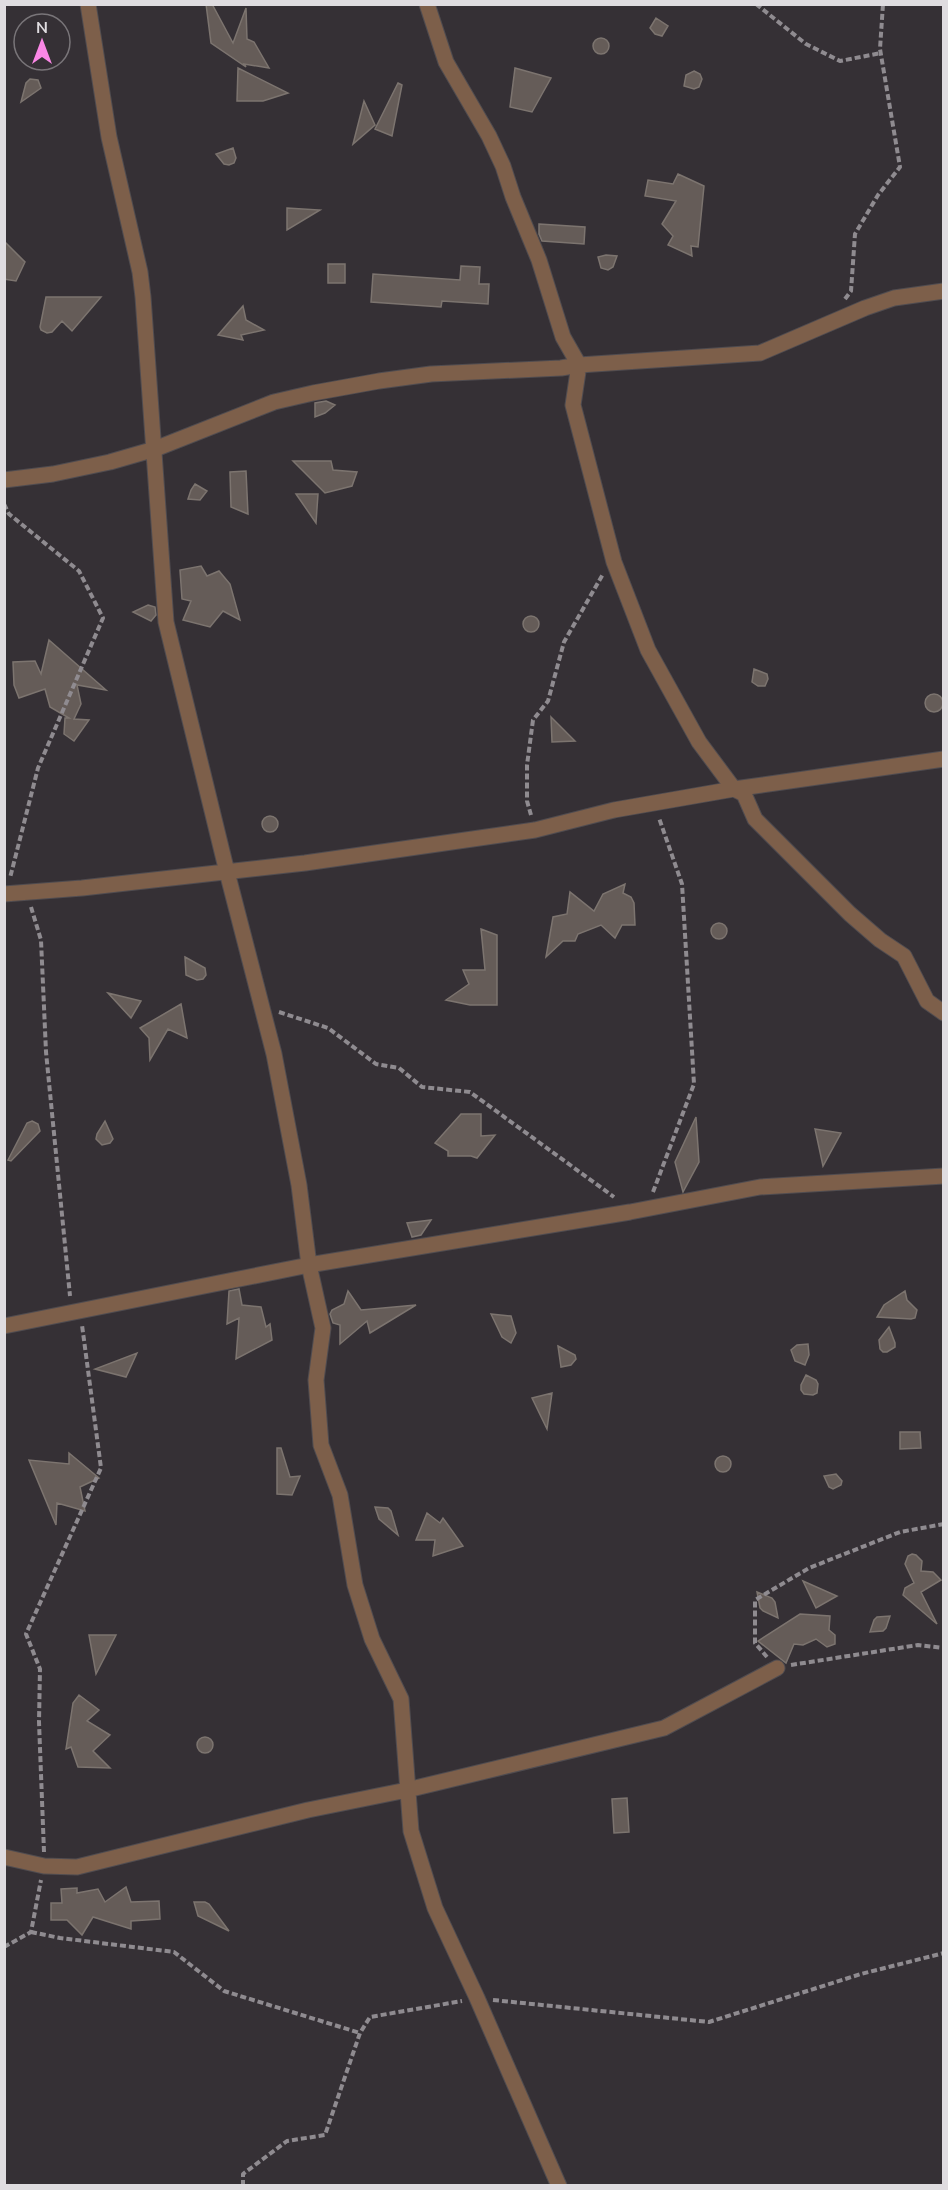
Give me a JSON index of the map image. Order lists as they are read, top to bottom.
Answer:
{
  "north": "top"
}
